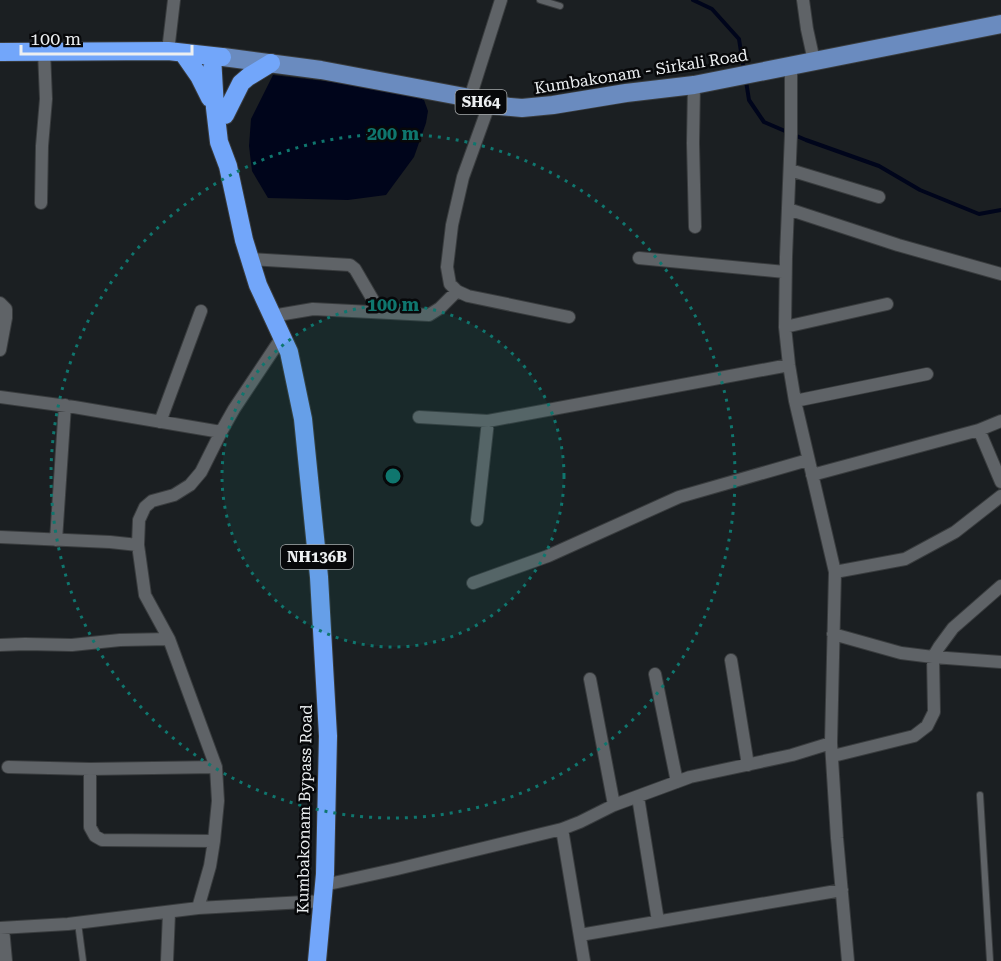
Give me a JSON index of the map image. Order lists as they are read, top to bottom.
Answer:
{
  "streets": {
    "highway": ["Kumbakonam - Sirkali Road", "NH136B", "Kumbakonam Bypass Road"],
    "main road": ["SH64"]
  },
  "crossings": [
    ["Kumbakonam - Sirkali Road", "Kumbakonam Bypass Road"]
  ],
  "scale_bar": "100 m",
  "rings": ["200 m", "100 m"]
}
